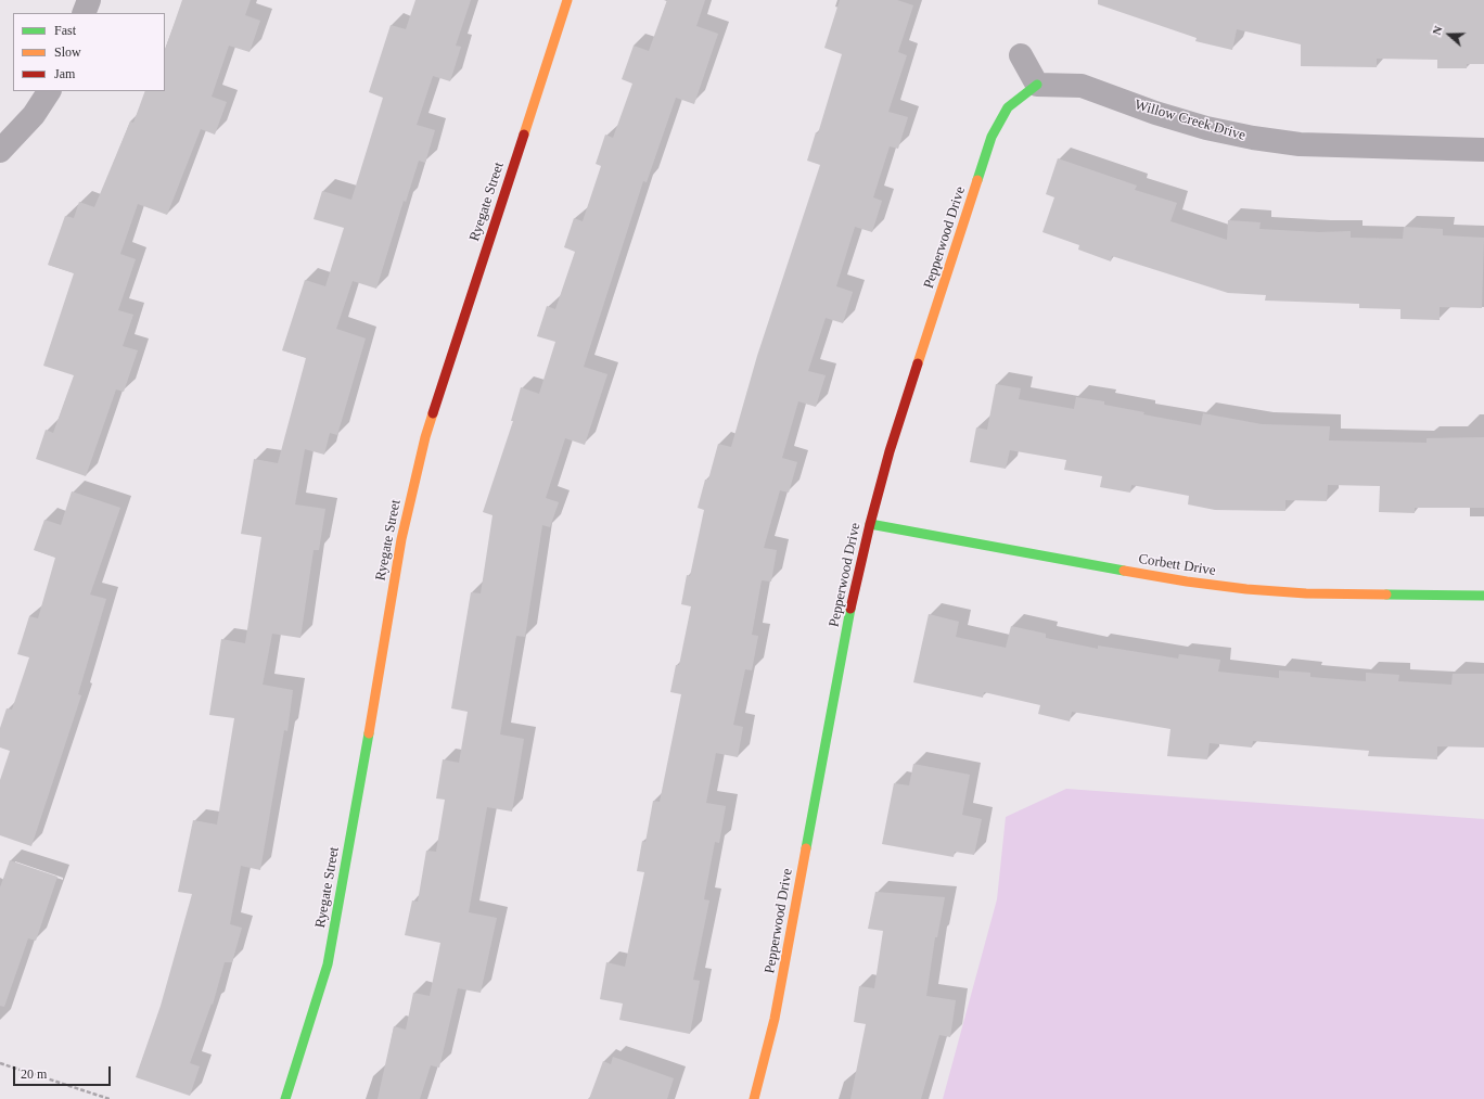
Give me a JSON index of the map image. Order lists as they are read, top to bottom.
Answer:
{
  "streets": {
    "street": [
      "Willow Creek Drive",
      "Ryegate Street",
      "Pepperwood Drive",
      "Corbett Drive"
    ]
  },
  "crossings": [
    ["Willow Creek Drive", "Pepperwood Drive"],
    ["Pepperwood Drive", "Corbett Drive"]
  ],
  "legend": ["Fast", "Slow", "Jam"],
  "scale_bar": "20 m",
  "north": "left"
}
